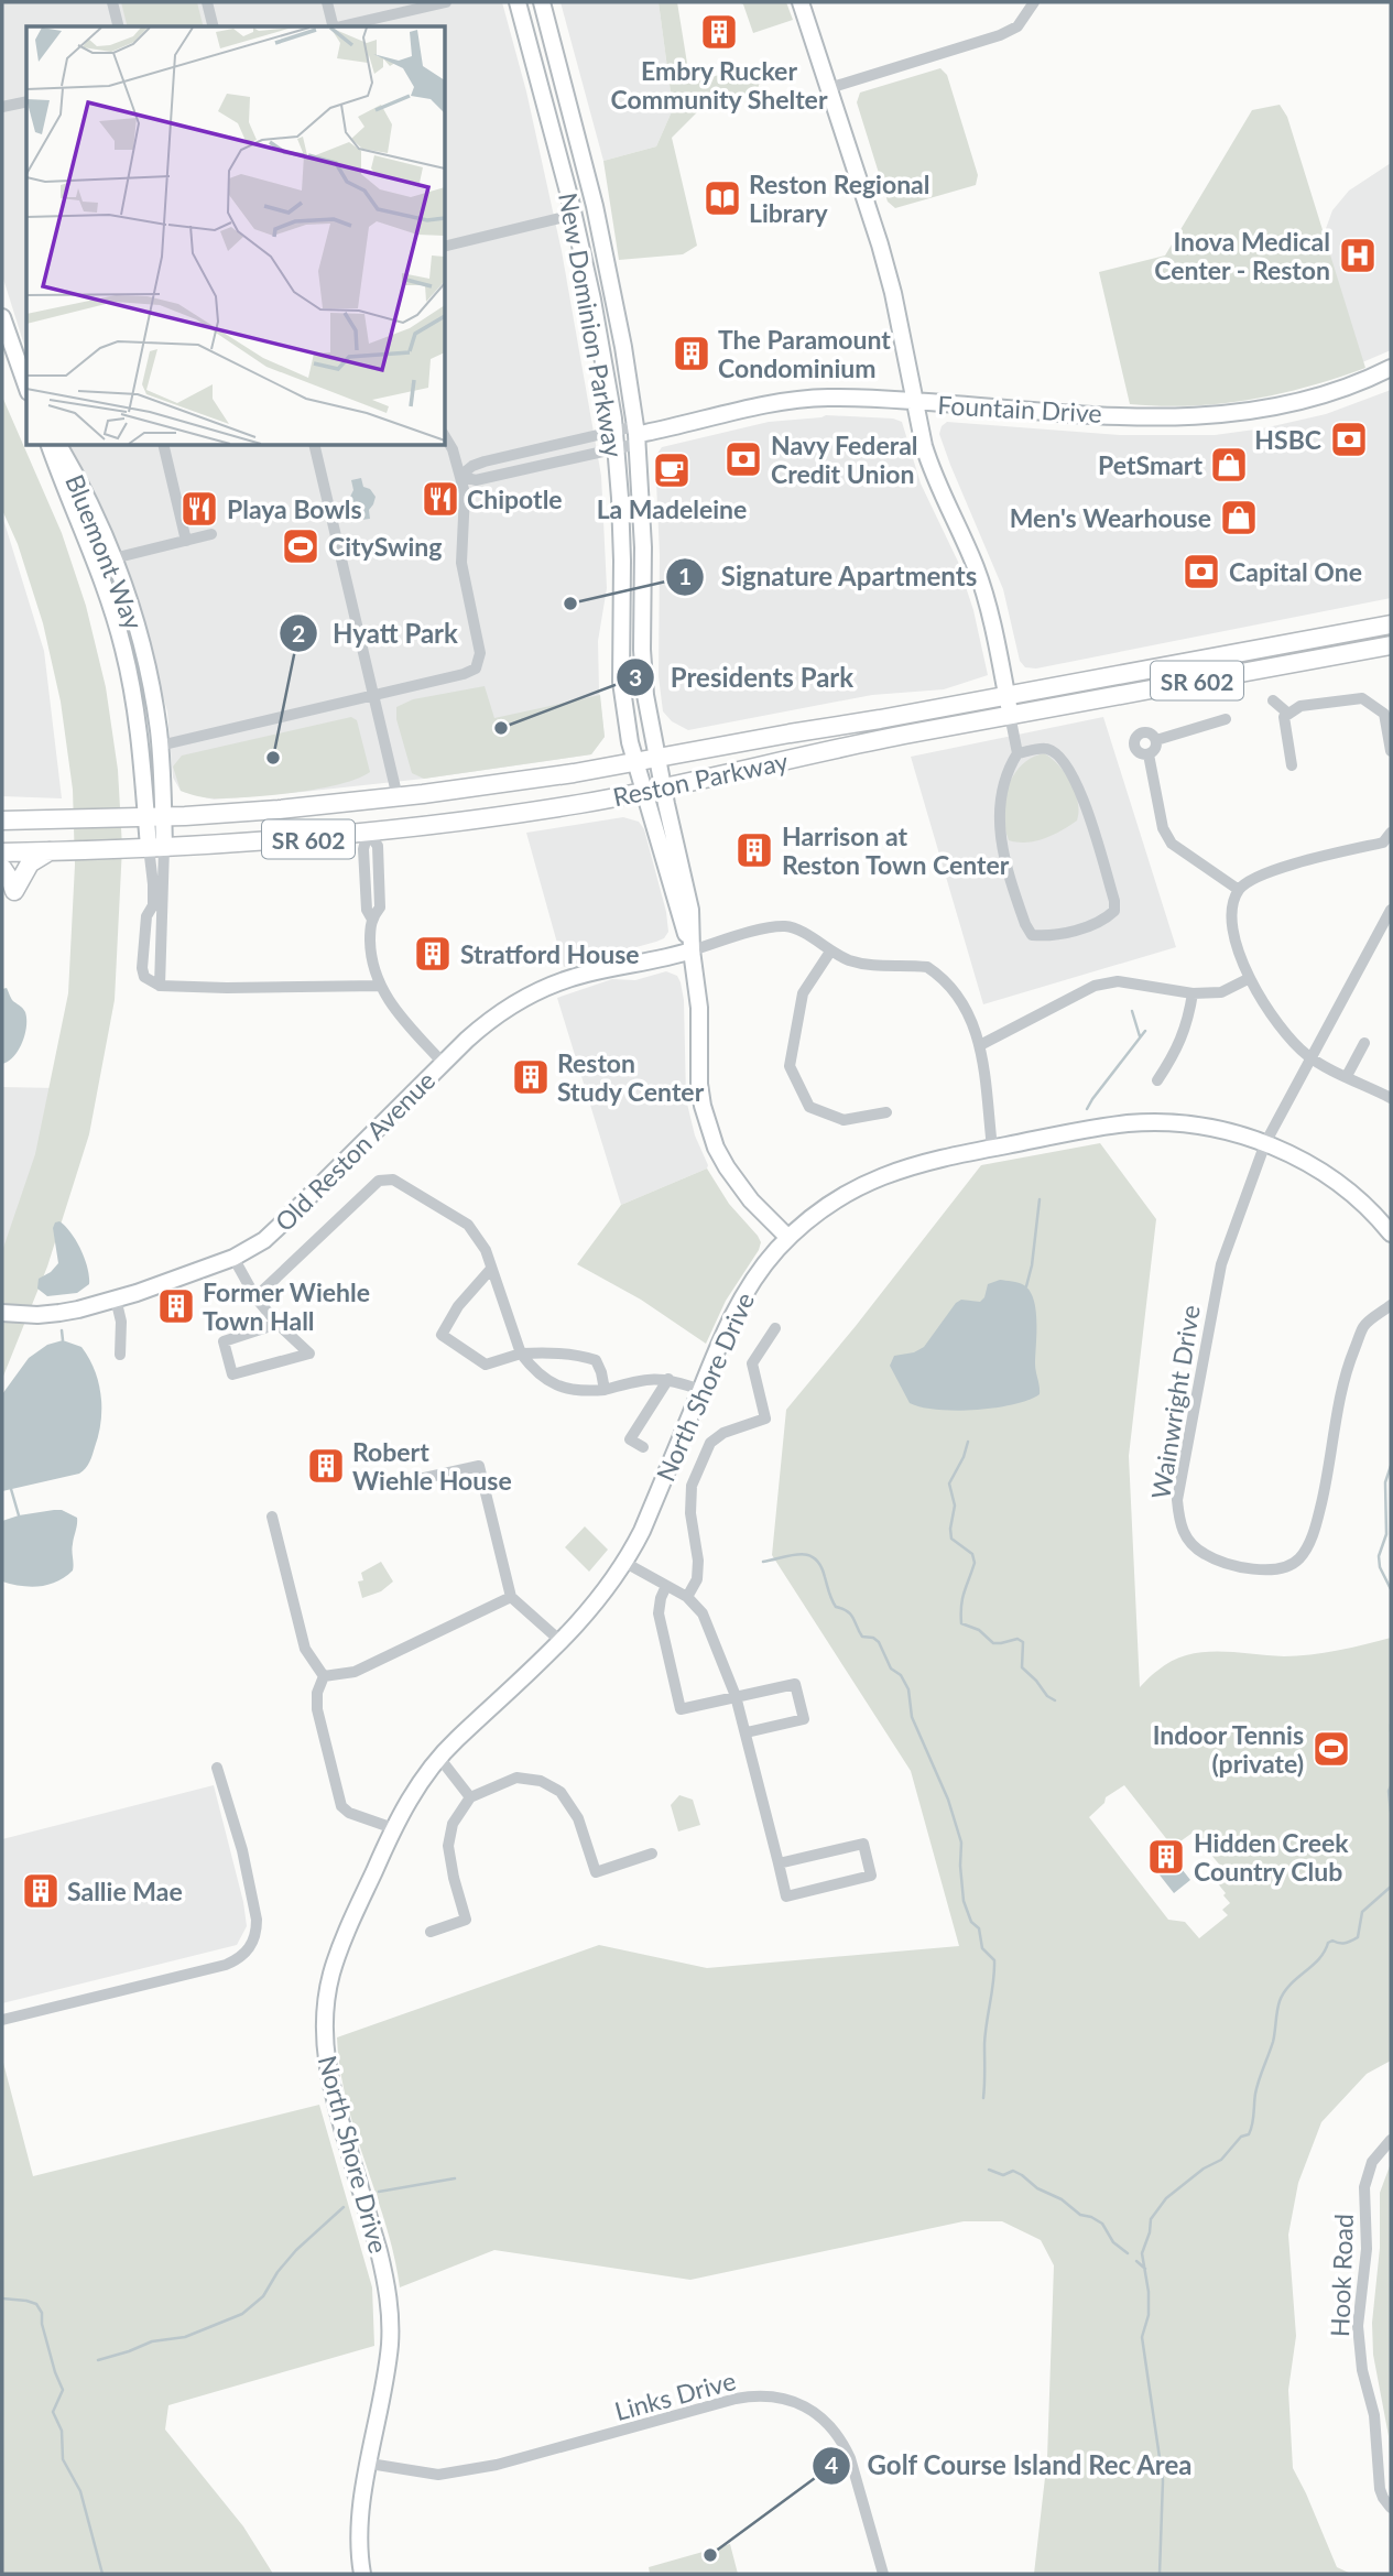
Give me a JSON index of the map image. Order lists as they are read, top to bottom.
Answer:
{
  "streets": {
    "main road": ["SR 602", "Reston Parkway"],
    "street": [
      "New Dominion Parkway",
      "Fountain Drive",
      "Bluemont Way",
      "Old Reston Avenue",
      "North Shore Drive",
      "Wainwright Drive",
      "Hook Road",
      "Links Drive"
    ]
  },
  "crossings": [
    ["New Dominion Parkway", "Fountain Drive"],
    ["New Dominion Parkway", "Reston Parkway"],
    ["New Dominion Parkway", "Old Reston Avenue"],
    ["Bluemont Way", "Reston Parkway"],
    ["North Shore Drive", "Wainwright Drive"],
    ["North Shore Drive", "Links Drive"]
  ],
  "places": {
    "building": [
      "Embry Rucker Community Shelter",
      "The Paramount Condominium",
      "Harrison at Reston Town Center",
      "Stratford House",
      "Reston Study Center",
      "Former Wiehle Town Hall",
      "Robert Wiehle House",
      "Hidden Creek Country Club",
      "Sallie Mae"
    ],
    "library": ["Reston Regional Library"],
    "hospital": ["Inova Medical Center - Reston"],
    "bank": ["HSBC", "Navy Federal Credit Union", "Capital One"],
    "shop": ["PetSmart", "Men's Wearhouse"],
    "cafe": ["La Madeleine"],
    "restaurant": ["Chipotle", "Playa Bowls"],
    "sports": ["CitySwing", "Indoor Tennis (private)"],
    "other": [
      "Signature Apartments",
      "Presidents Park",
      "Hyatt Park",
      "Golf Course Island Rec Area"
    ]
  }
}
